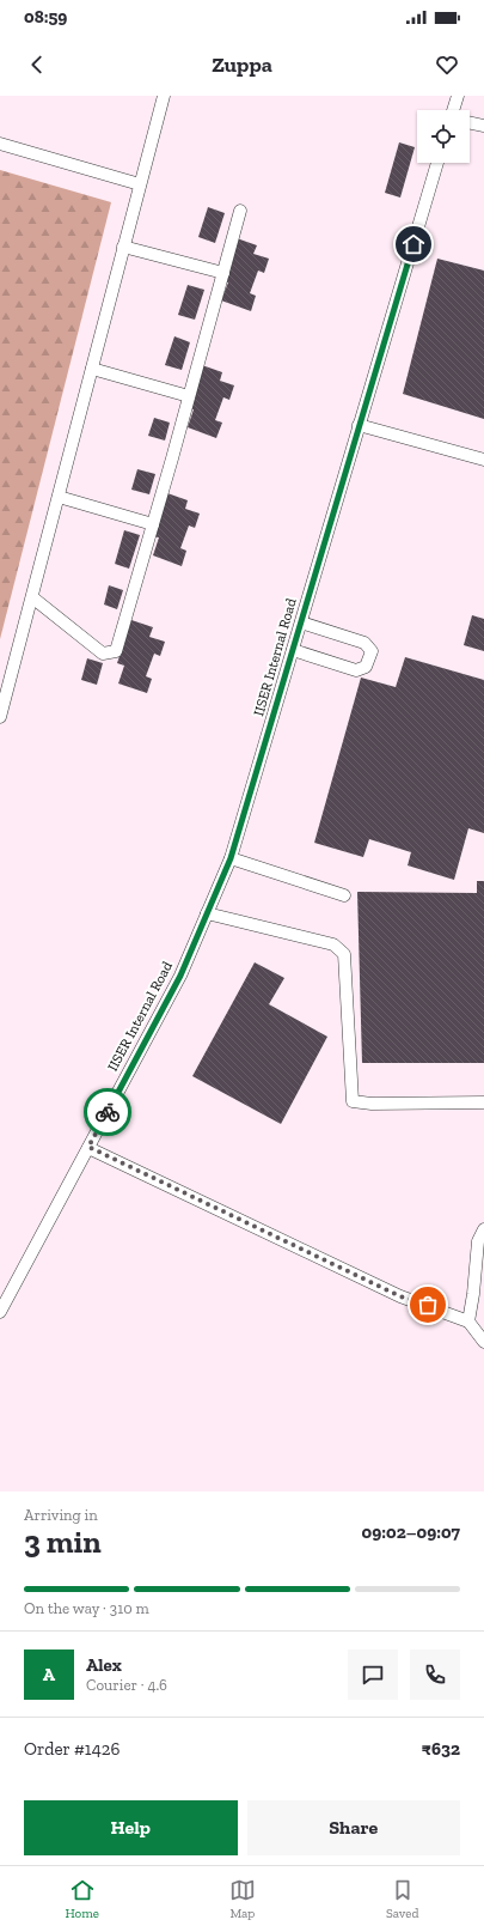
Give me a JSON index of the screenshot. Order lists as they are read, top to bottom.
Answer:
{
  "streets": {
    "lane": ["IISER Internal Road"]
  },
  "page": {
    "status": "08:59",
    "header": "Zuppa",
    "heading": ["3 min", "Arriving in", "09:02–09:07"],
    "panel": [
      "Alex",
      "Courier · 4.6",
      "Order #1426",
      "₹632"
    ],
    "bar": "On the way · 310 m",
    "round": "A",
    "buttons": ["Help", "Share"],
    "tabs": ["Home", "Map", "Saved"]
  }
}
